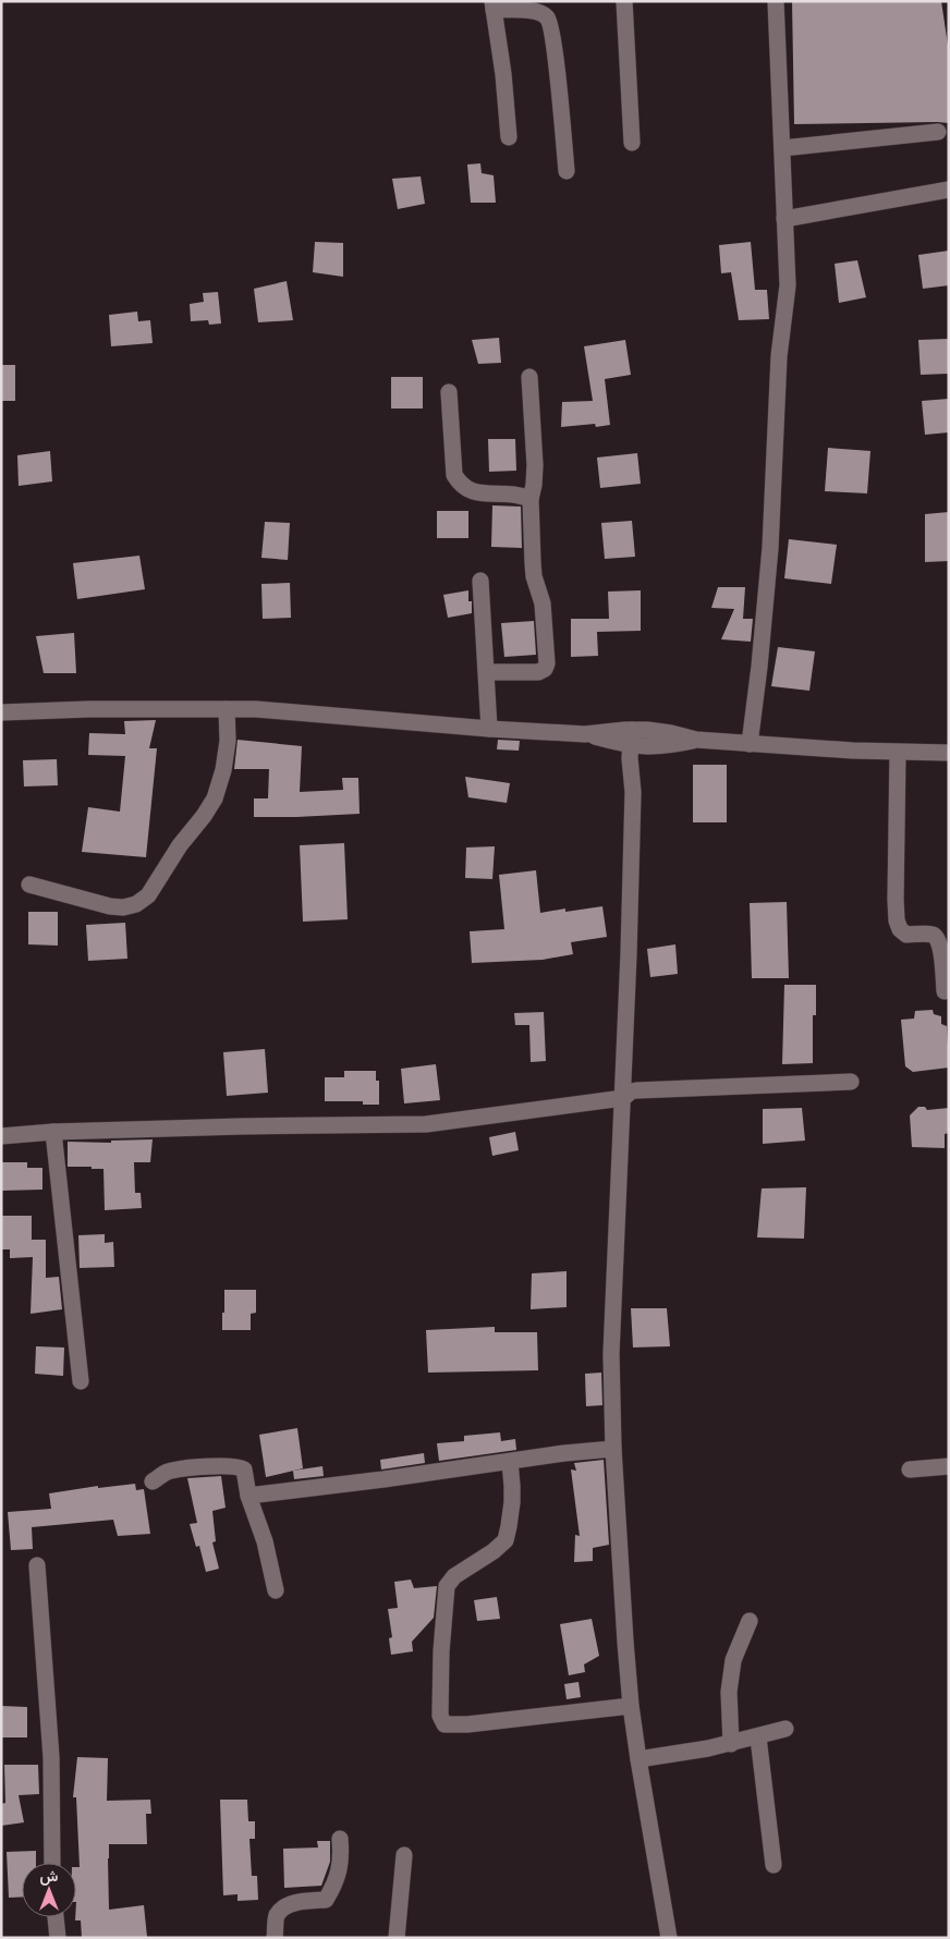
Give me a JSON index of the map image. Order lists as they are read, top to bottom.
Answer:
{
  "north": "top"
}
